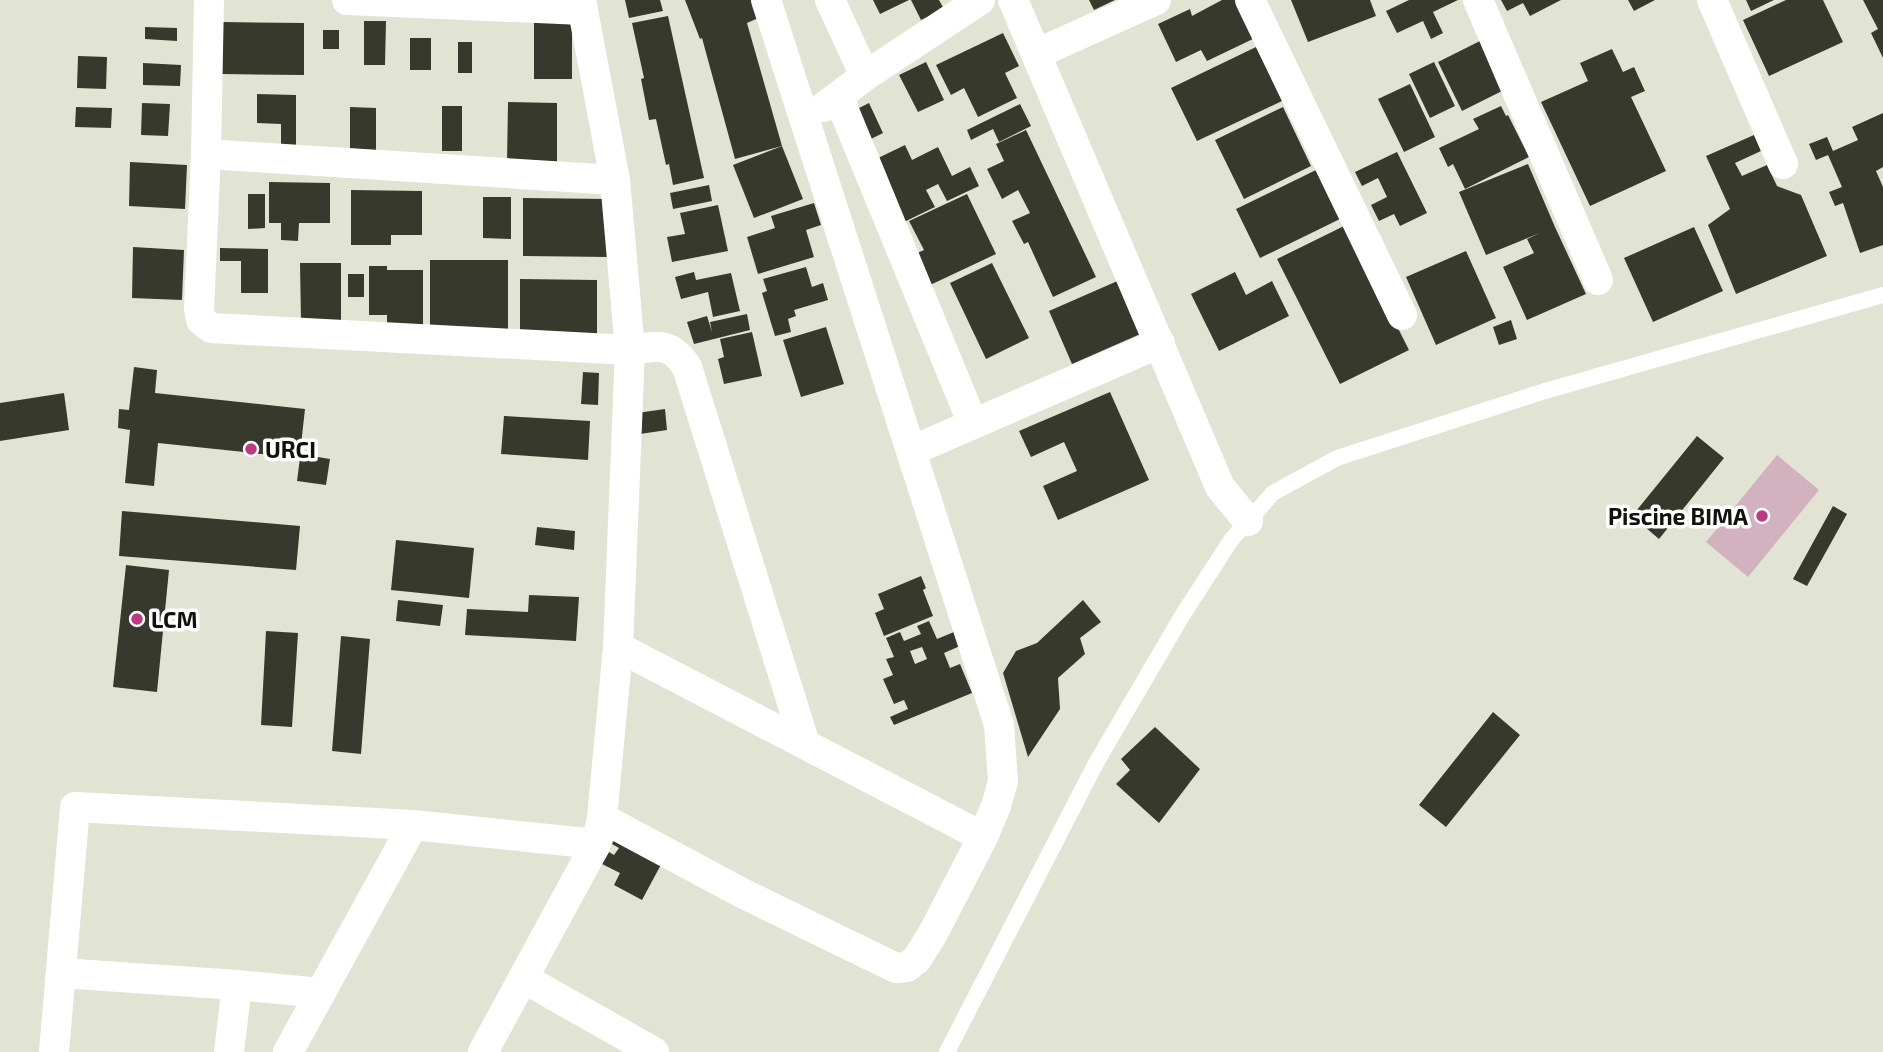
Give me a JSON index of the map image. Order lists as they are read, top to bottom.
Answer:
{
  "places": ["URCI", "Piscine BIMA", "LCM"]
}
